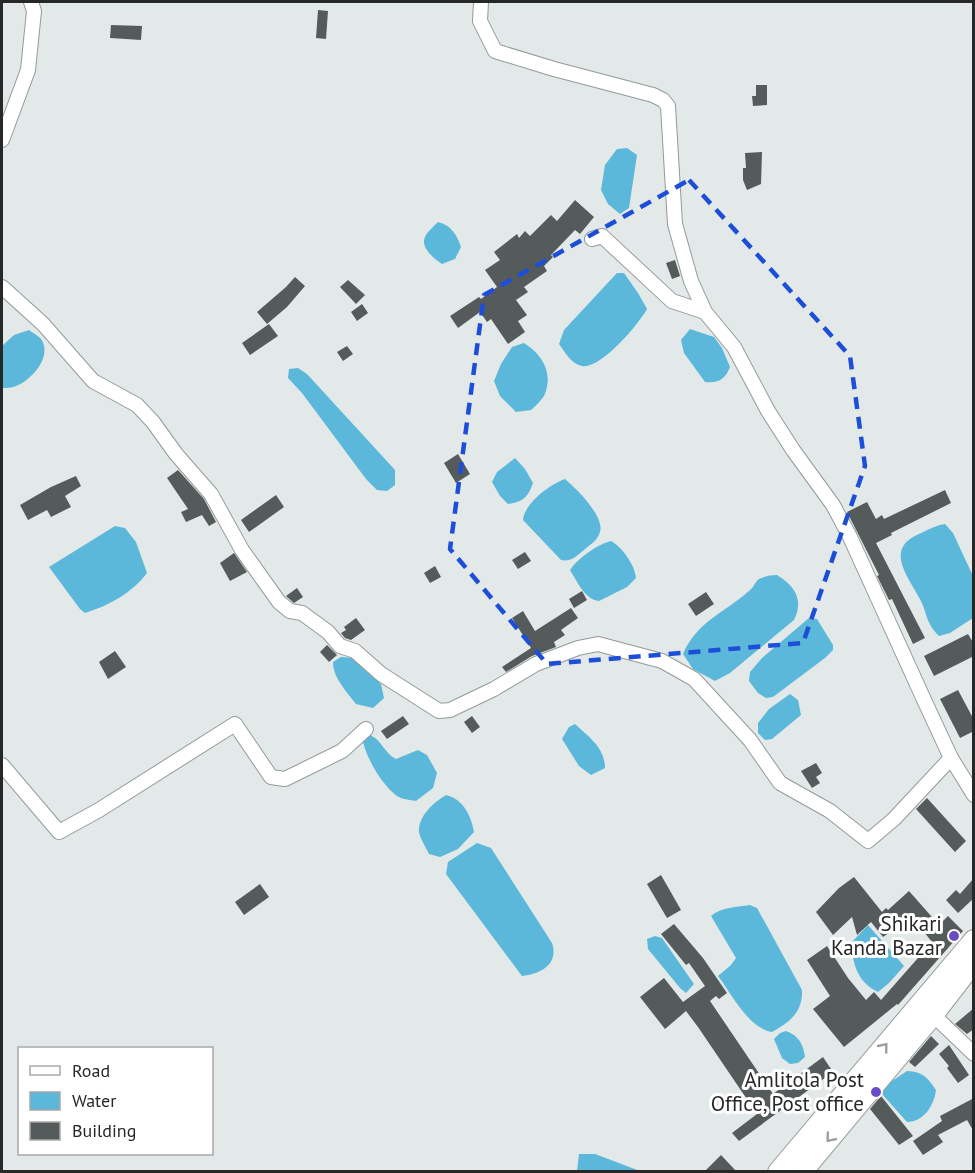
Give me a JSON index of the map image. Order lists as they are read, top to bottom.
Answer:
{
  "places": ["Shikari Kanda Bazar", "Amlitola Post Office, Post office"],
  "legend": ["Road", "Water", "Building"]
}
